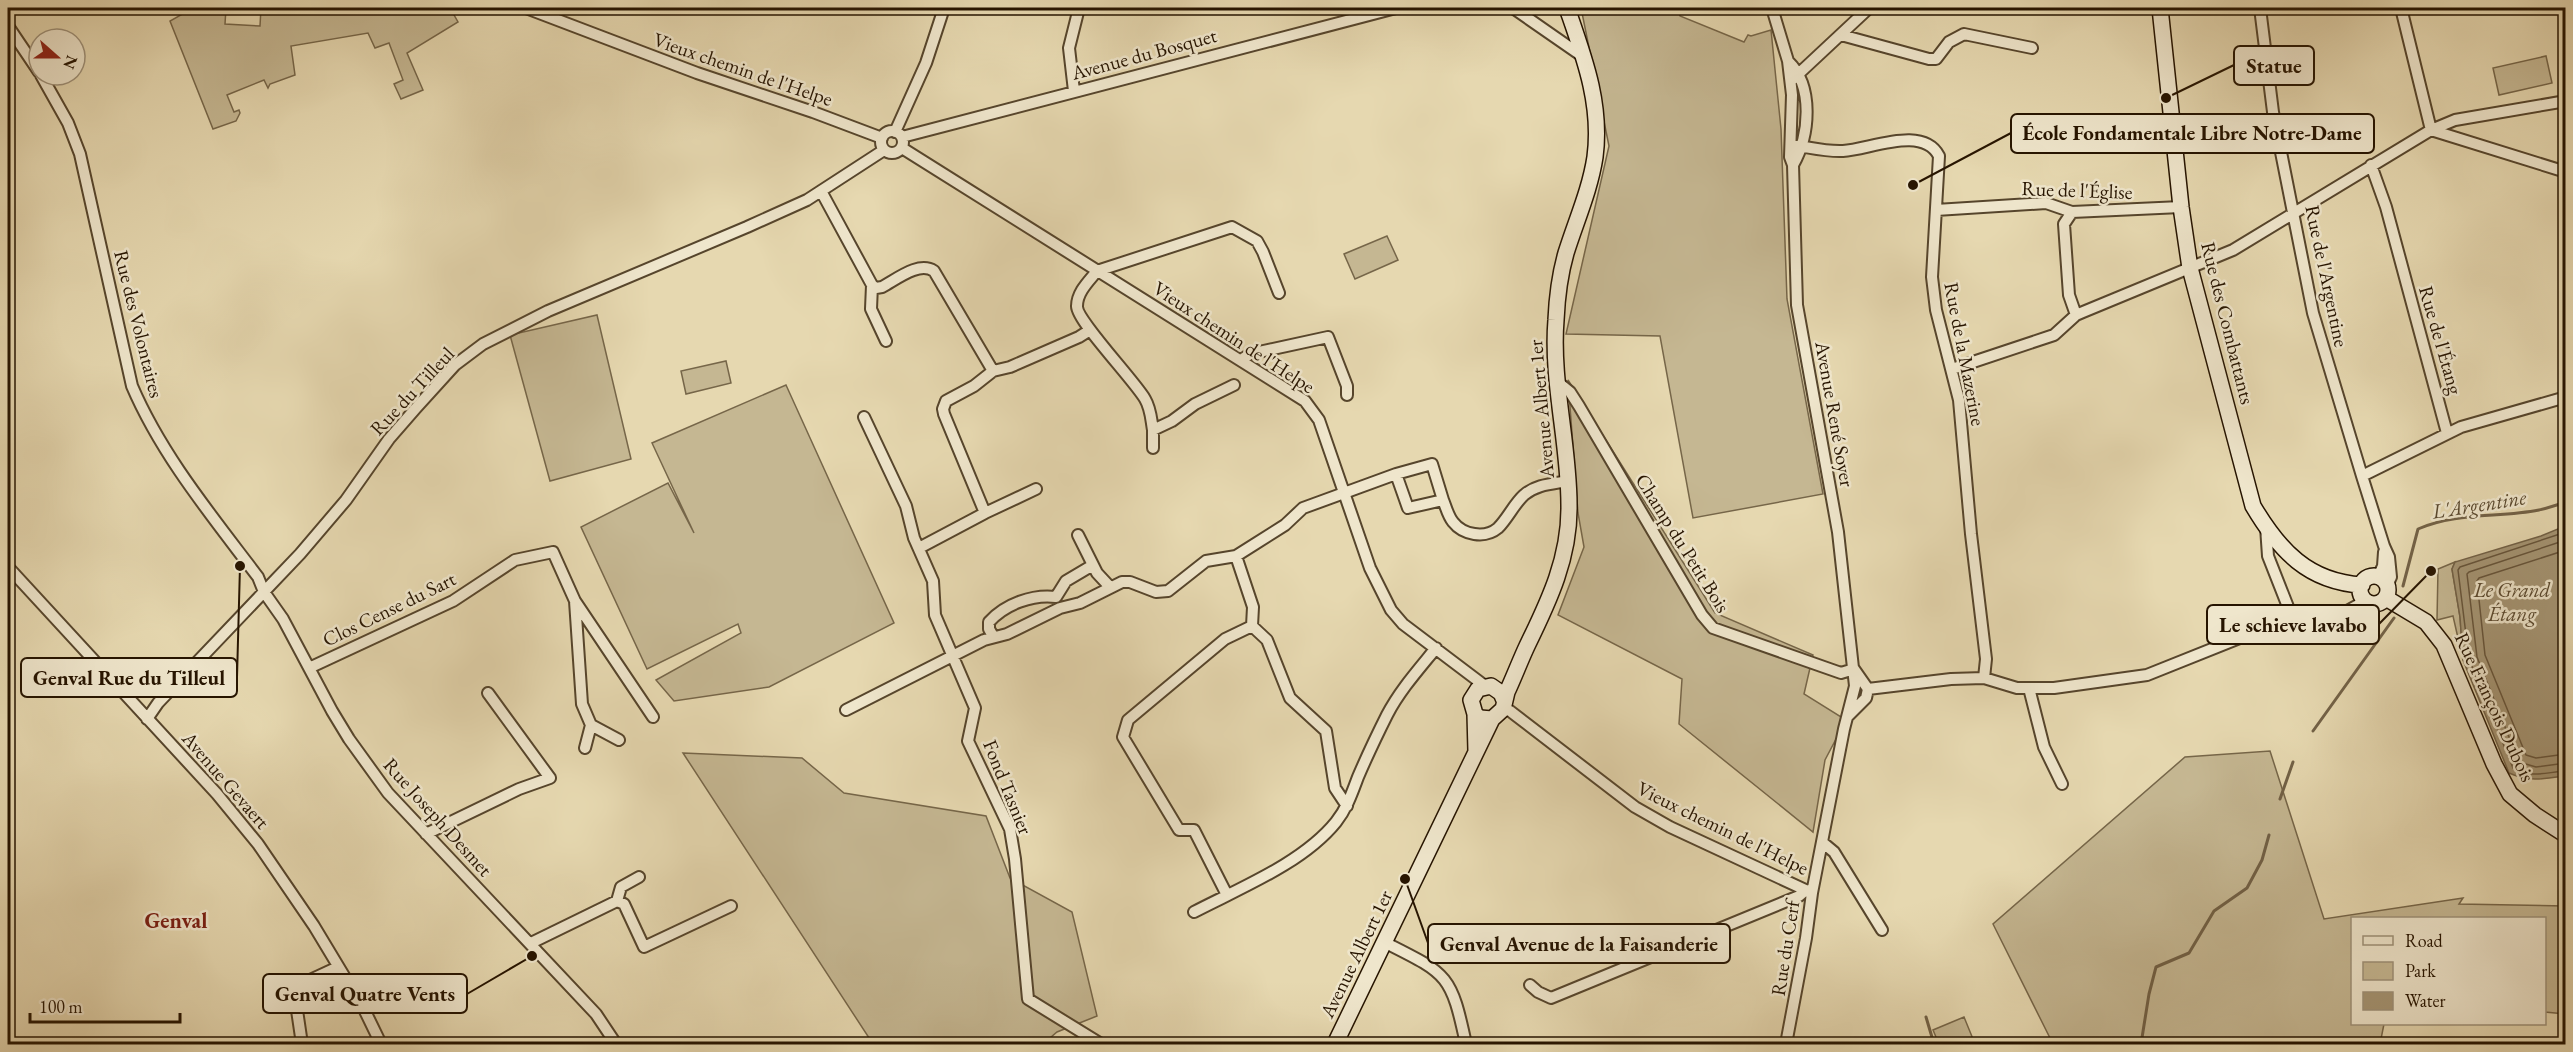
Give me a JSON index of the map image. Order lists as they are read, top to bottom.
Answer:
{
  "streets": {
    "main road": ["Rue des Combattants", "Avenue Albert 1er", "Rue François Dubois"],
    "street": [
      "Avenue du Bosquet",
      "Vieux chemin de l'Helpe",
      "Rue de l'Église",
      "Rue de l'Argentine",
      "Rue des Volontaires",
      "Rue de l'Étang",
      "Rue de la Mazerine",
      "Rue du Tilleul",
      "Avenue René Soyer",
      "Champ du Petit Bois",
      "Clos Cense du Sart",
      "Avenue Gevaert",
      "Fond Tasnier",
      "Rue Joseph Desmet",
      "Rue du Cerf"
    ]
  },
  "crossings": [
    ["Avenue du Bosquet", "Vieux chemin de l'Helpe"],
    ["Vieux chemin de l'Helpe", "Avenue Albert 1er"],
    ["Vieux chemin de l'Helpe", "Rue du Cerf"],
    ["Rue de l'Église", "Rue des Combattants"],
    ["Rue de l'Église", "Rue de la Mazerine"],
    ["Rue de l'Argentine", "Rue des Combattants"],
    ["Rue de l'Argentine", "Rue François Dubois"],
    ["Rue des Combattants", "Rue François Dubois"],
    ["Rue des Volontaires", "Rue du Tilleul"],
    ["Rue des Volontaires", "Rue Joseph Desmet"],
    ["Rue de la Mazerine", "Avenue René Soyer"],
    ["Rue du Tilleul", "Avenue Gevaert"],
    ["Rue du Tilleul", "Rue Joseph Desmet"],
    ["Avenue Albert 1er", "Champ du Petit Bois"],
    ["Avenue René Soyer", "Champ du Petit Bois"],
    ["Avenue René Soyer", "Rue du Cerf"],
    ["Clos Cense du Sart", "Rue Joseph Desmet"]
  ],
  "districts": ["Genval"],
  "water": ["L'Argentine", "Le Grand Étang"],
  "places": [
    "Statue",
    "École Fondamentale Libre Notre-Dame",
    "Genval Rue du Tilleul",
    "Le schieve lavabo",
    "Genval Avenue de la Faisanderie",
    "Genval Quatre Vents"
  ],
  "legend": ["Road", "Park", "Water"],
  "scale_bar": "100 m",
  "north": "right"
}
